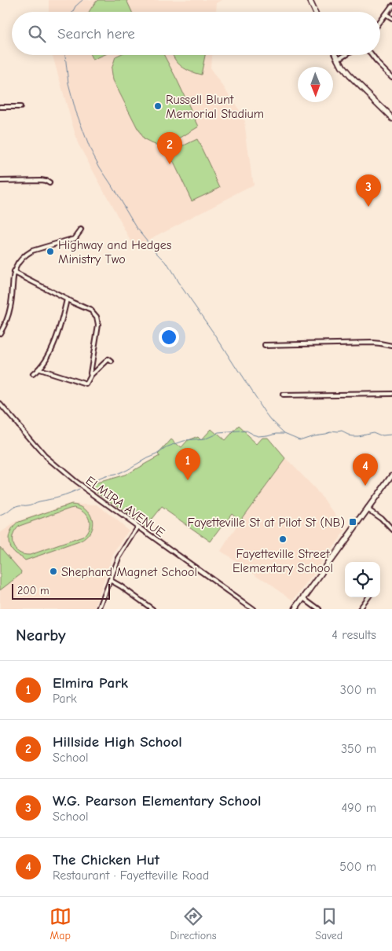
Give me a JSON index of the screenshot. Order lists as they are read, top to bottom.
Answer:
{
  "streets": {
    "street": ["ELMIRA AVENUE"]
  },
  "places": {
    "other": [
      "Russell Blunt Memorial Stadium",
      "Highway and Hedges Ministry Two",
      "Fayetteville Street Elementary School",
      "Shephard Magnet School"
    ],
    "transit": ["Fayetteville St at Pilot St (NB)"]
  },
  "scale_bar": "200 m",
  "north": "bottom",
  "page": {
    "search": "Search here",
    "pins": [
      "2",
      "3",
      "1",
      "4"
    ],
    "scale": "200 m",
    "heading": ["Nearby", "4 results"],
    "list": [
      {
        "mark": "1",
        "name": "Elmira Park",
        "note": "Park",
        "value": "300 m"
      },
      {
        "mark": "2",
        "name": "Hillside High School",
        "note": "School",
        "value": "350 m"
      },
      {
        "mark": "3",
        "name": "W.G. Pearson Elementary School",
        "note": "School",
        "value": "490 m"
      },
      {
        "mark": "4",
        "name": "The Chicken Hut",
        "note": "Restaurant · Fayetteville Road",
        "value": "500 m"
      }
    ],
    "nav": ["Map", "Directions", "Saved"]
  }
}
